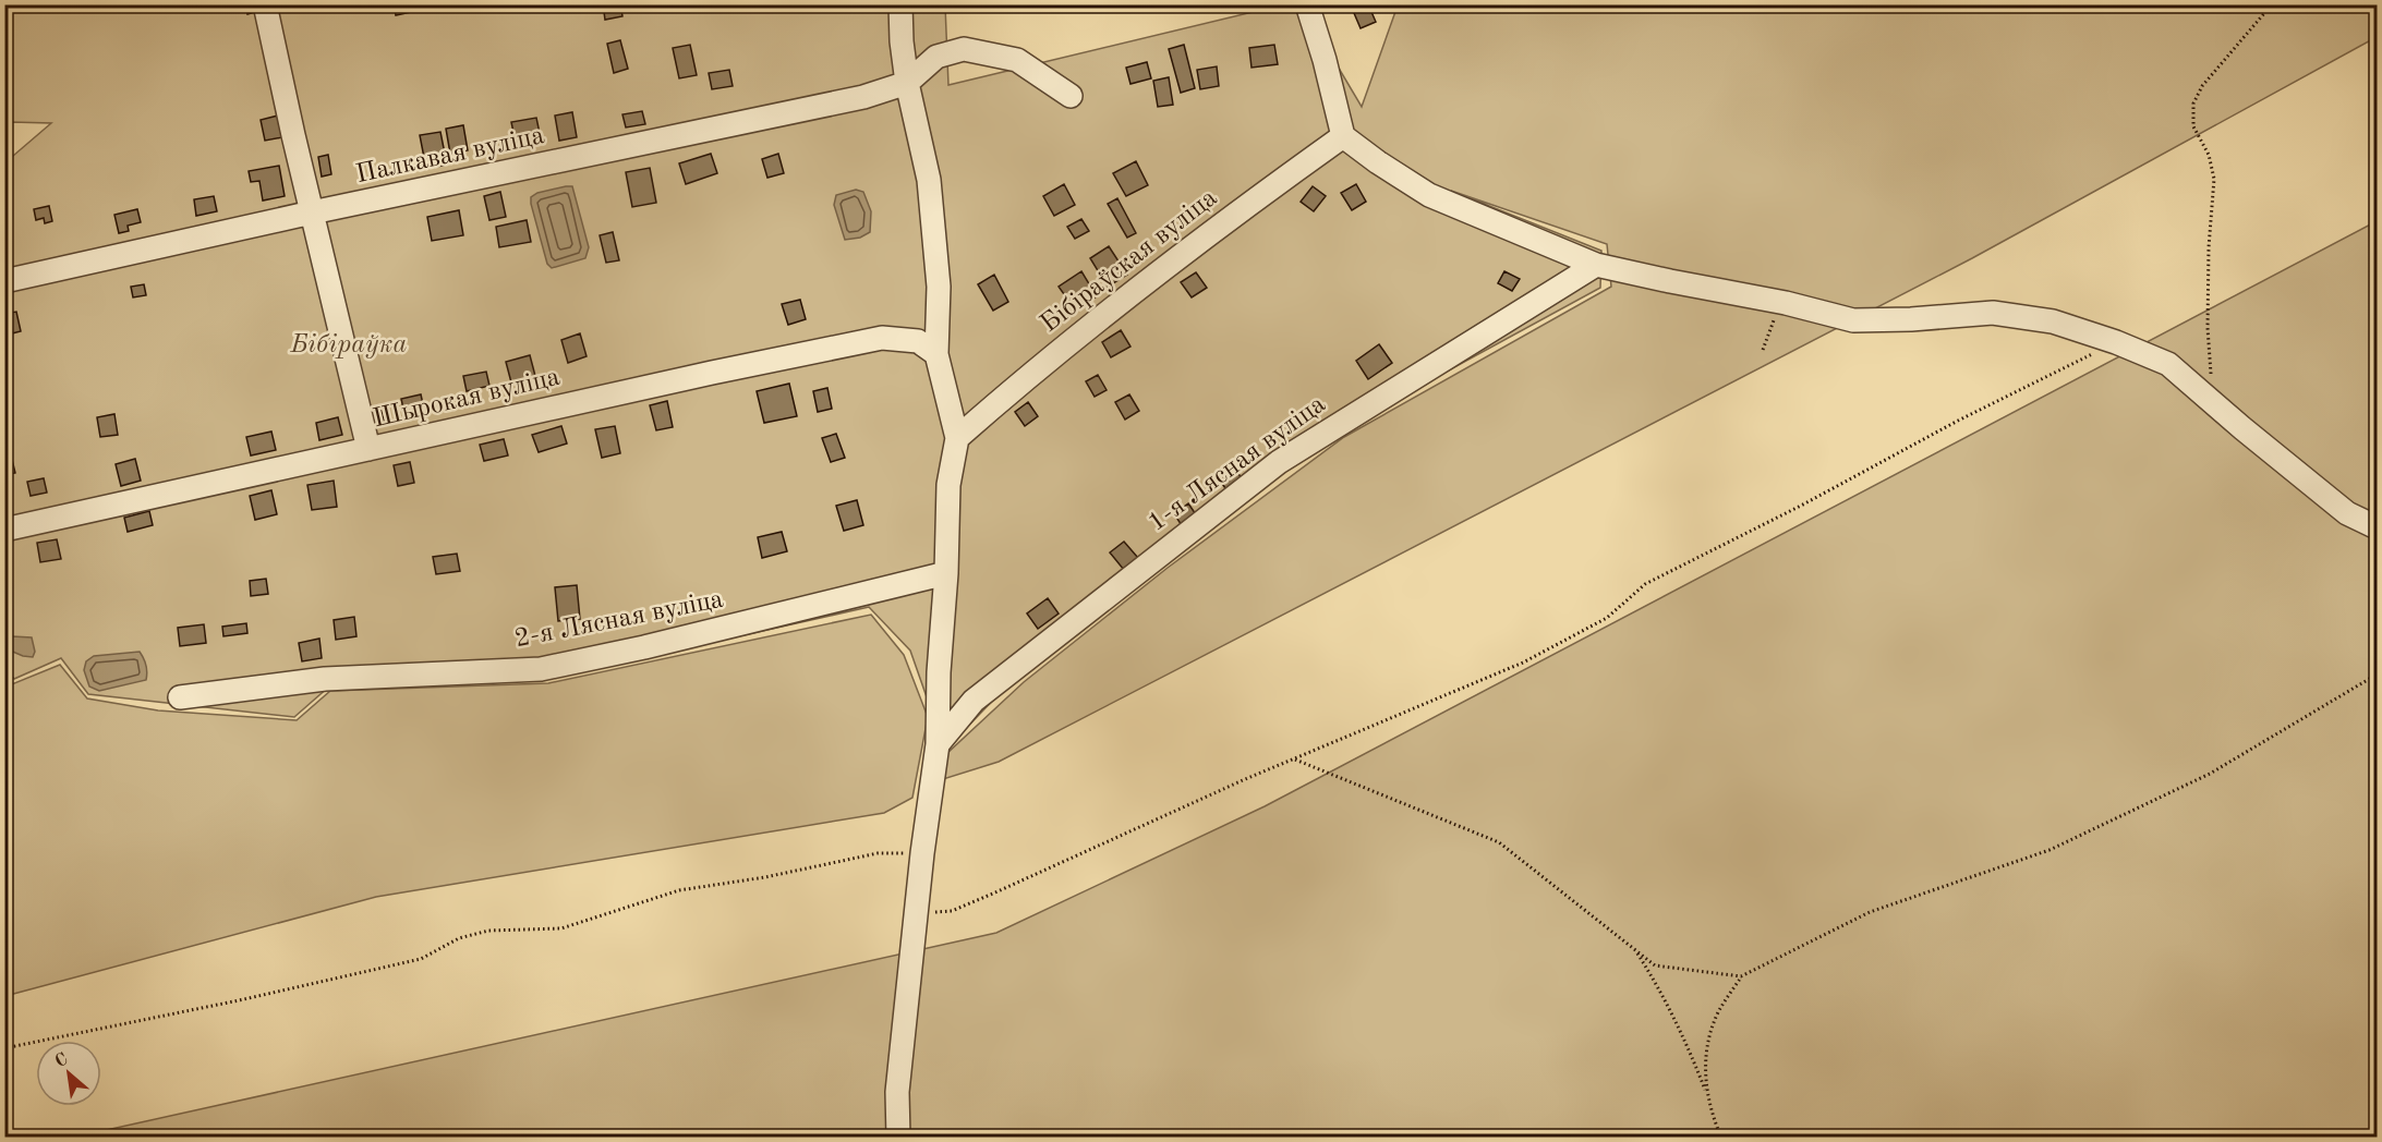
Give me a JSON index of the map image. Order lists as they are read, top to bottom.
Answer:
{
  "streets": {
    "street": [
      "Палкавая вуліца",
      "Бібіраўская вуліца",
      "Шырокая вуліца",
      "1-я Лясная вуліца",
      "2-я Лясная вуліца"
    ]
  },
  "parks": ["Бібіраўка"],
  "north": "top left"
}
